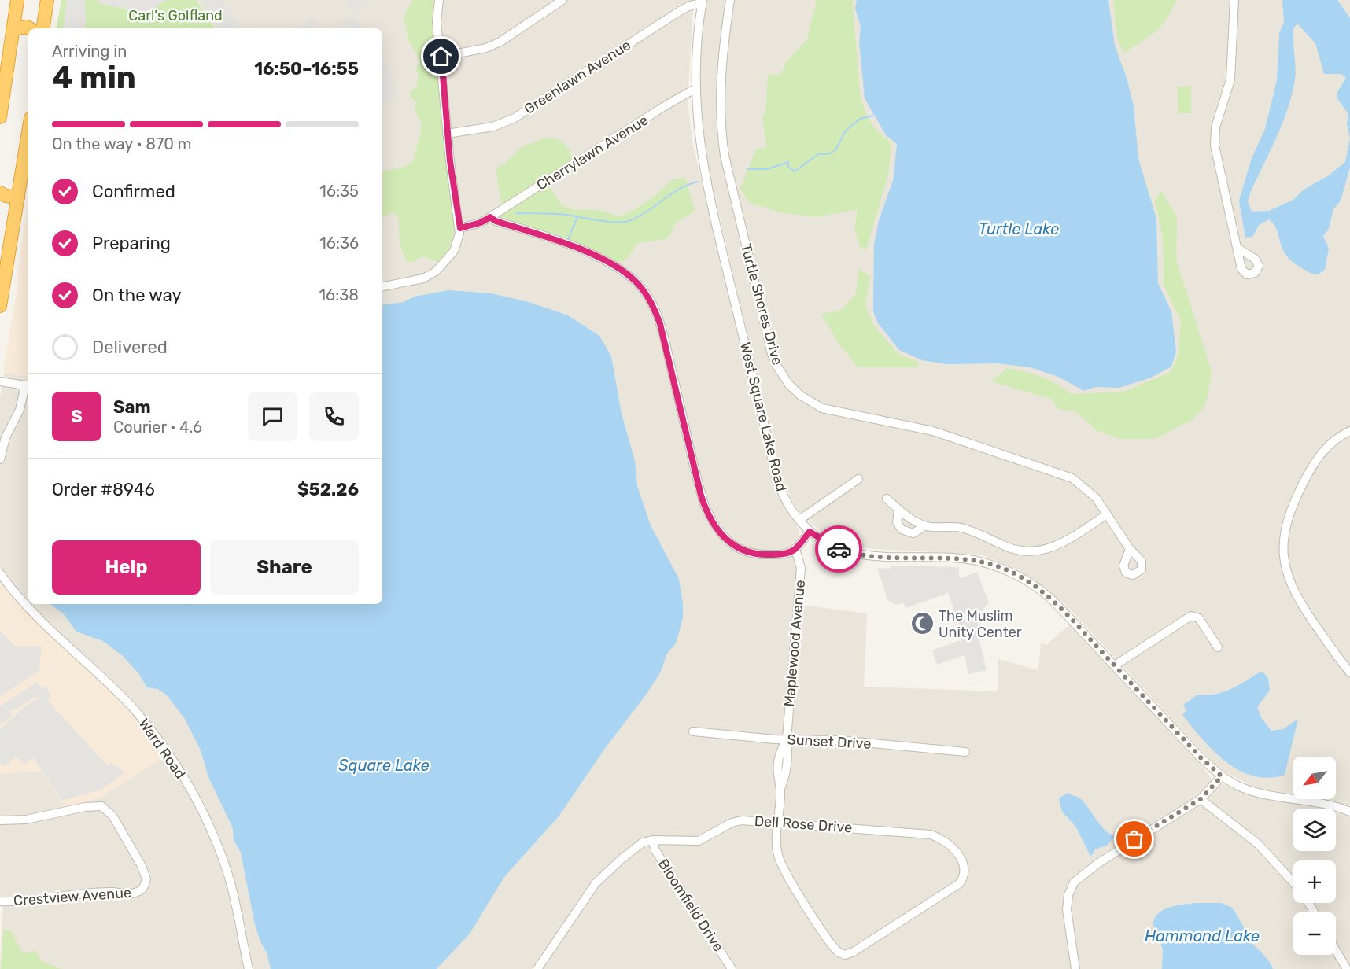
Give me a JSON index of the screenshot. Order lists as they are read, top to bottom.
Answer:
{
  "streets": {
    "street": [
      "Greenlawn Avenue",
      "Cherrylawn Avenue",
      "Turtle Shores Drive",
      "West Square Lake Road",
      "Maplewood Avenue",
      "Sunset Drive",
      "Ward Road",
      "Dell Rose Drive",
      "Crestview Avenue",
      "Bloomfield Drive"
    ]
  },
  "crossings": [
    ["Greenlawn Avenue", "West Square Lake Road"],
    ["Cherrylawn Avenue", "West Square Lake Road"],
    ["Maplewood Avenue", "Sunset Drive"],
    ["Maplewood Avenue", "Dell Rose Drive"],
    ["Dell Rose Drive", "Bloomfield Drive"]
  ],
  "water": ["Turtle Lake", "Square Lake", "Hammond Lake"],
  "parks": ["Carl's Golfland"],
  "places": {
    "mosque": ["The Muslim Unity Center"]
  },
  "north": "bottom left",
  "page": {
    "heading": ["4 min", "Arriving in", "16:50–16:55"],
    "panel": [
      "Sam",
      "Courier · 4.6",
      "Order #8946",
      "$52.26"
    ],
    "bar": "On the way · 870 m",
    "list": [
      ["Confirmed", "16:35"],
      ["Preparing", "16:36"],
      ["On the way", "16:38"],
      "Delivered"
    ],
    "round": "S",
    "buttons": ["Help", "Share"],
    "map_buttons": ["+", "−"]
  }
}
